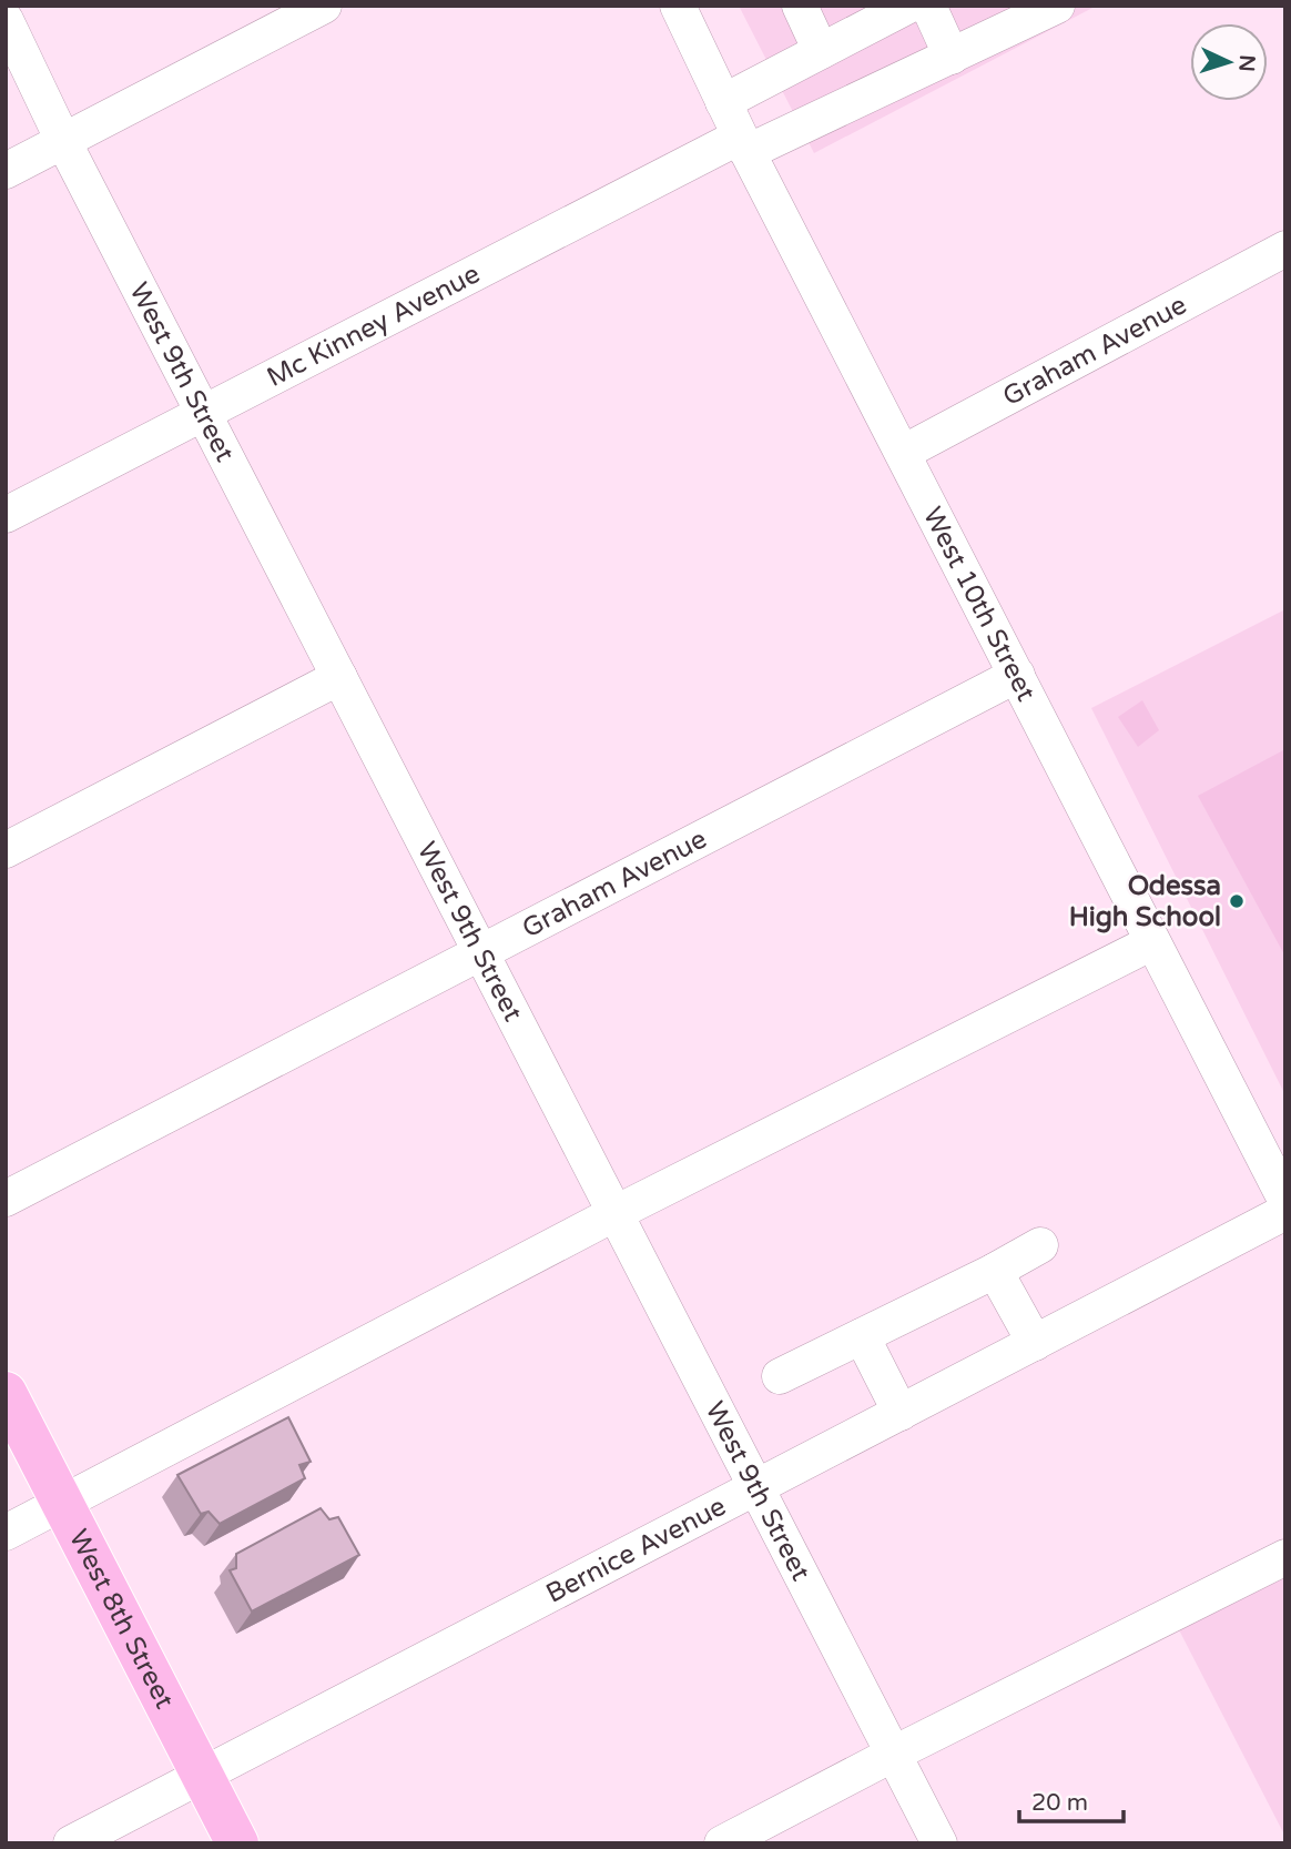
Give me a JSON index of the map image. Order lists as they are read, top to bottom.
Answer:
{
  "streets": {
    "main road": ["West 8th Street"],
    "street": [
      "Mc Kinney Avenue",
      "Graham Avenue",
      "West 9th Street",
      "West 10th Street",
      "Bernice Avenue"
    ]
  },
  "crossings": [
    ["Mc Kinney Avenue", "West 9th Street"],
    ["Mc Kinney Avenue", "West 10th Street"],
    ["Graham Avenue", "West 9th Street"],
    ["Graham Avenue", "West 10th Street"],
    ["West 9th Street", "Bernice Avenue"],
    ["Bernice Avenue", "West 8th Street"]
  ],
  "places": ["Odessa High School"],
  "scale_bar": "20 m",
  "north": "right"
}
